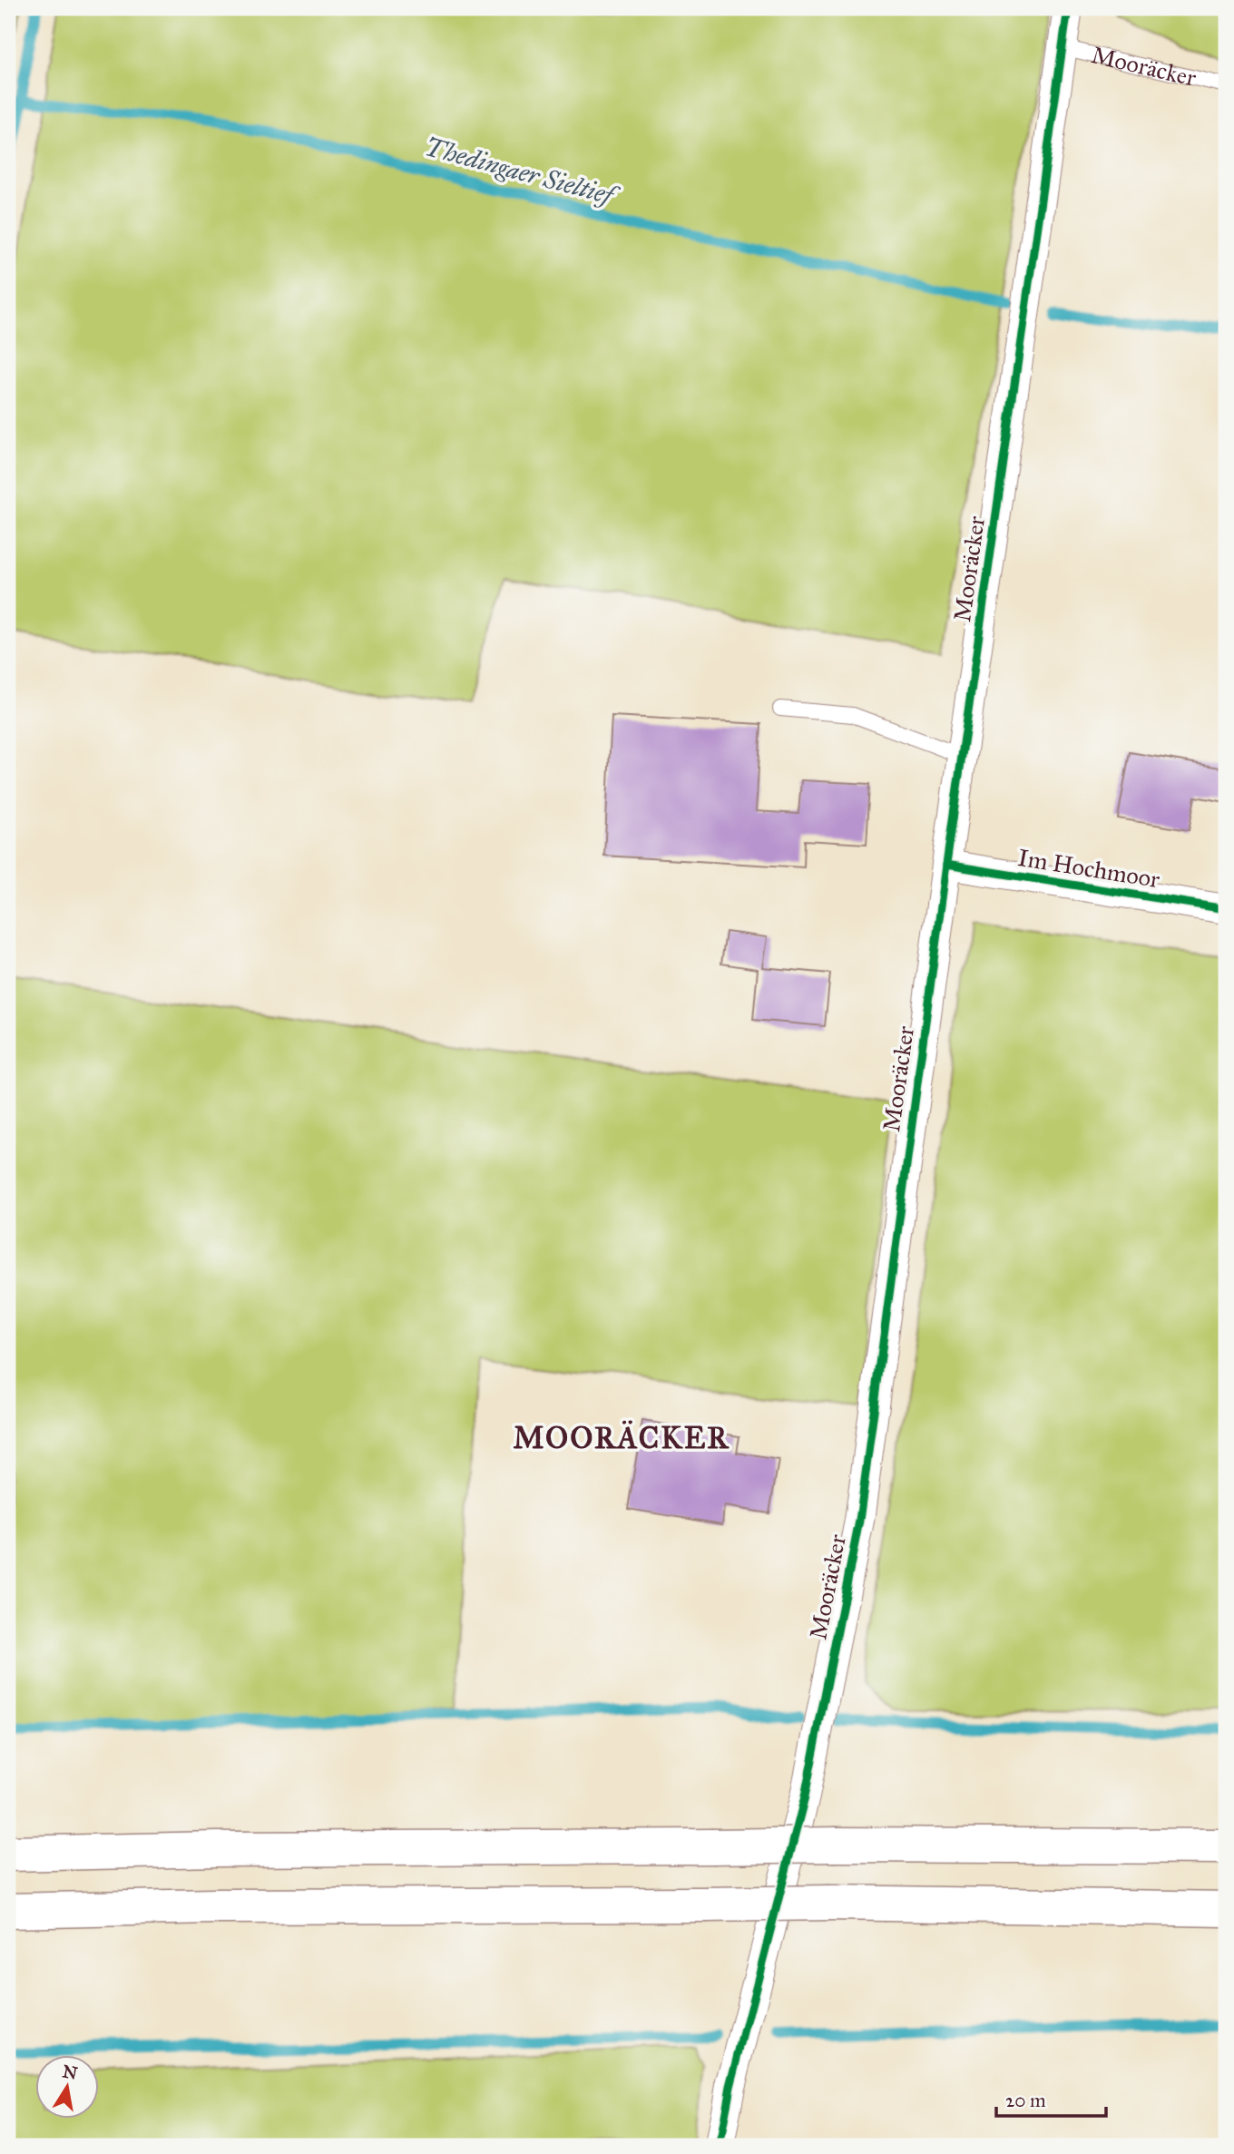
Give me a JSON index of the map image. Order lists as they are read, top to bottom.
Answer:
{
  "streets": {
    "street": ["Mooräcker", "Im Hochmoor"]
  },
  "crossings": [
    ["Mooräcker", "Im Hochmoor"]
  ],
  "districts": ["MOORÄCKER"],
  "water": ["Thedingaer Sieltief"],
  "scale_bar": "20 m",
  "north": "top"
}
